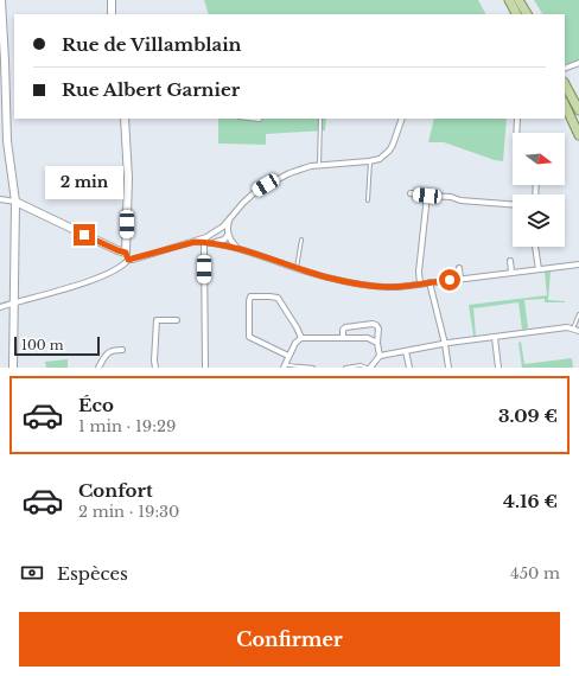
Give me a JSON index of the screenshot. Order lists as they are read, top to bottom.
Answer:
{
  "scale_bar": "100 m",
  "north": "right",
  "page": {
    "banner": ["Rue de Villamblain", "Rue Albert Garnier"],
    "bubble": "2 min",
    "scale": "100 m",
    "list": [
      {
        "name": "Éco",
        "note": "1 min · 19:29",
        "value": "3.09 €"
      },
      {
        "name": "Confort",
        "note": "2 min · 19:30",
        "value": "4.16 €"
      }
    ],
    "pay": ["Espèces", "450 m"],
    "buttons": "Confirmer"
  }
}
